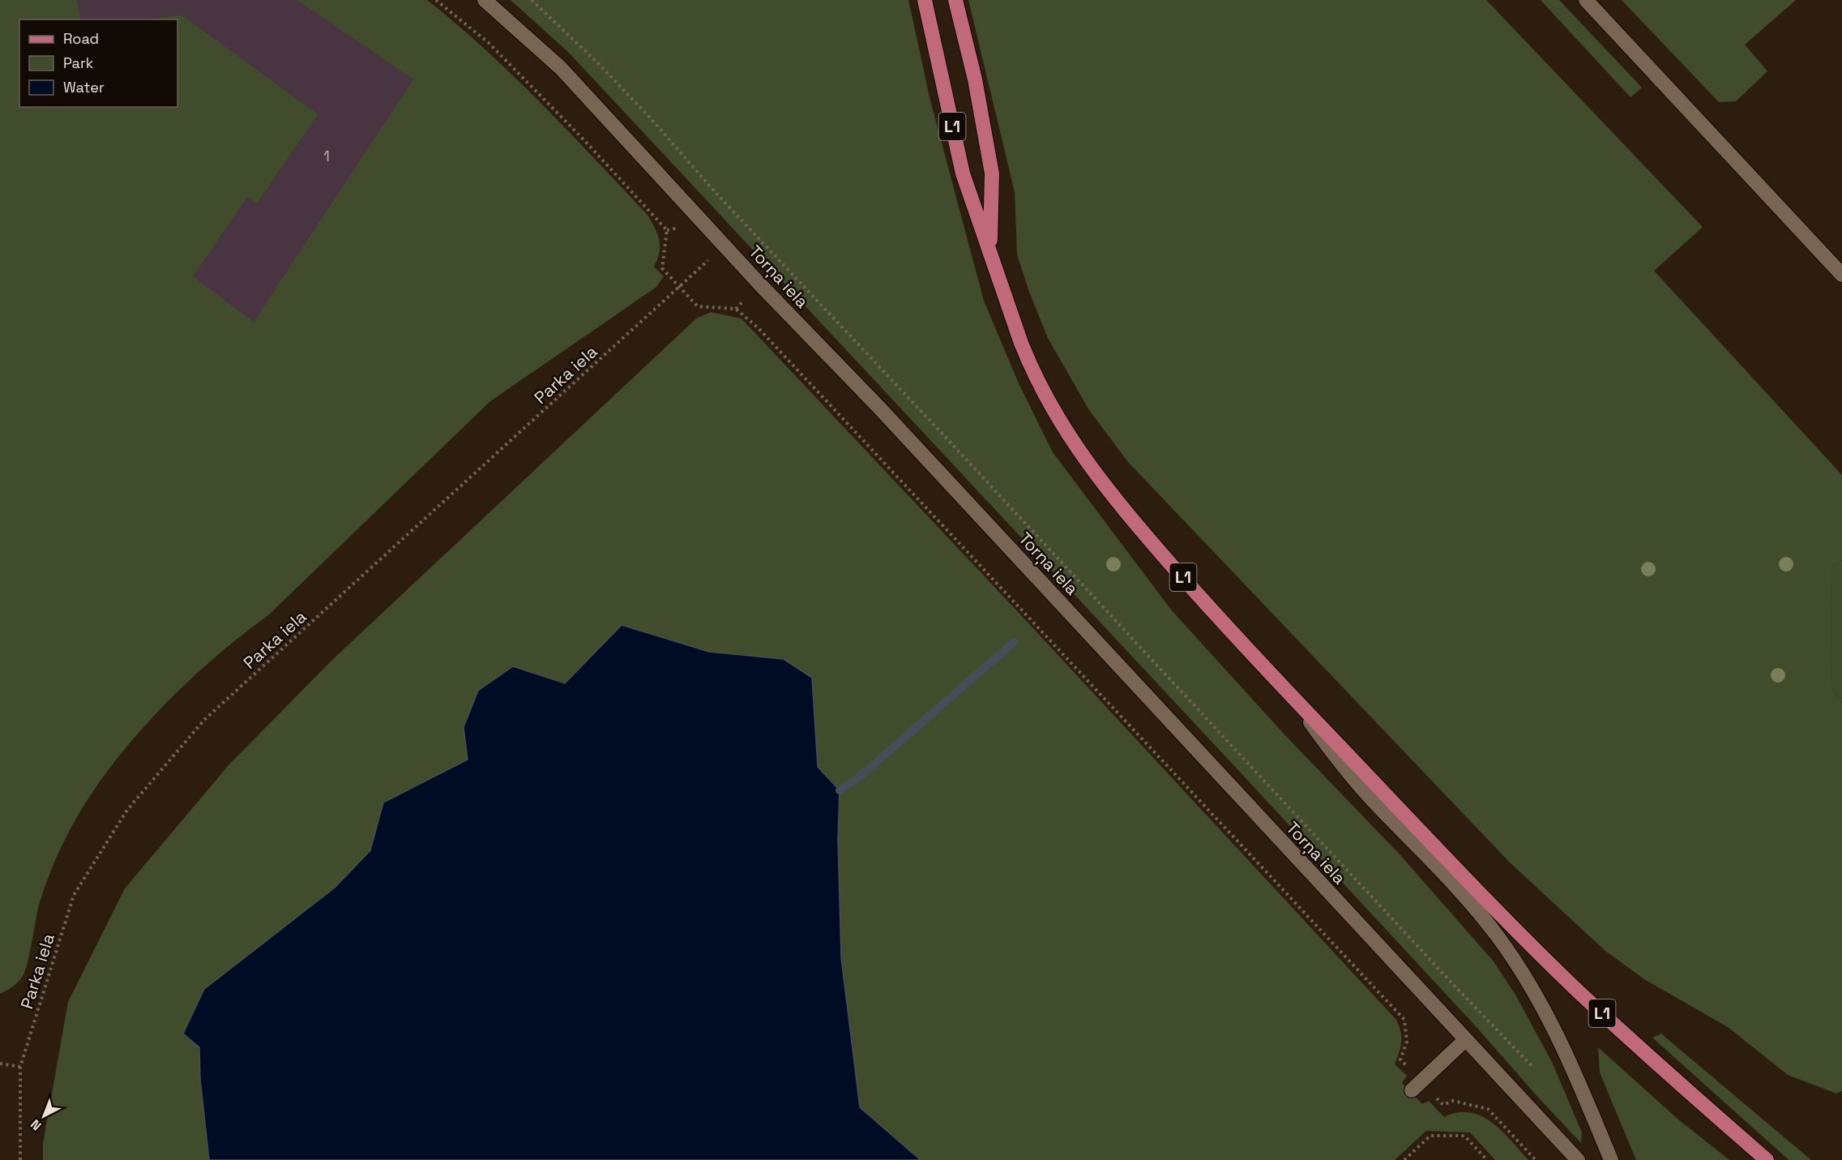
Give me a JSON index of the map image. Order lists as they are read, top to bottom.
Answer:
{
  "streets": {
    "main road": ["L1"],
    "street": ["Torņa iela"],
    "path": ["Parka iela"]
  },
  "crossings": [
    ["Torņa iela", "Parka iela"]
  ],
  "house_numbers": ["1"],
  "legend": ["Road", "Park", "Water"],
  "north": "bottom left"
}
